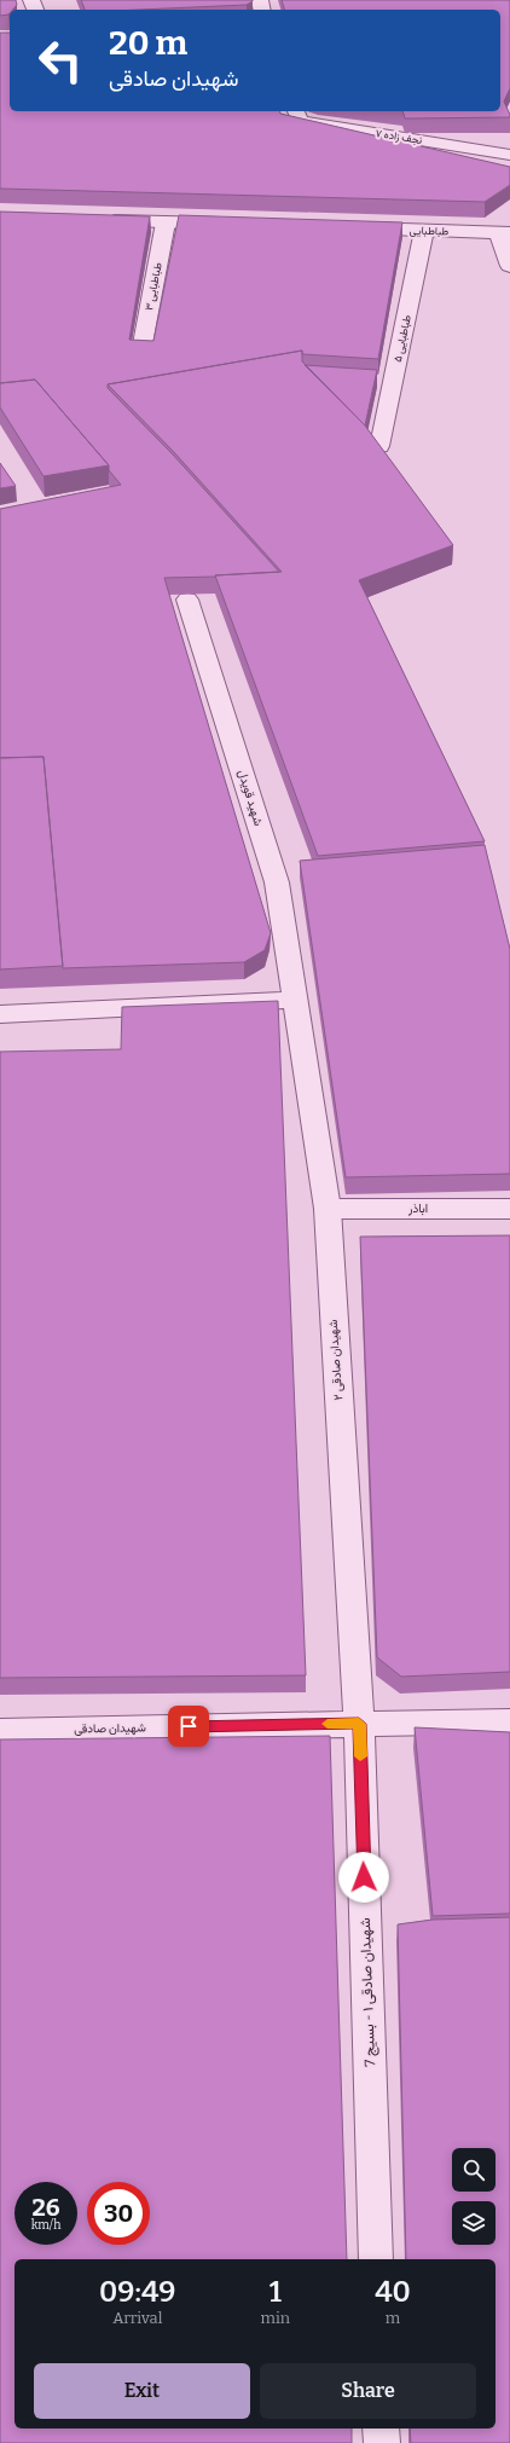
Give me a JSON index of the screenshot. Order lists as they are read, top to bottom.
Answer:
{
  "streets": {
    "street": [
      "نجف زاده ۷",
      "طباطبایی",
      "طباطبایی ۳",
      "طباطبایی ۵",
      "شهید قویدل",
      "اباذر",
      "شهیدان صادقی ۲",
      "شهیدان صادقی",
      "شهیدان صادقی ۱ - بسیج 7"
    ]
  },
  "crossings": [
    ["طباطبایی", "طباطبایی ۵"],
    ["شهید قویدل", "شهیدان صادقی ۲"],
    ["اباذر", "شهیدان صادقی ۲"],
    ["شهیدان صادقی ۲", "شهیدان صادقی"],
    ["شهیدان صادقی ۲", "شهیدان صادقی ۱ - بسیج 7"],
    ["شهیدان صادقی", "شهیدان صادقی ۱ - بسیج 7"]
  ],
  "page": {
    "turn": ["20 m", "شهیدان صادقی"],
    "speed": "26 km/h",
    "limit": "30",
    "eta": [
      "09:49",
      "Arrival",
      "1",
      "min",
      "40",
      "m"
    ],
    "buttons": ["Exit", "Share"]
  }
}
